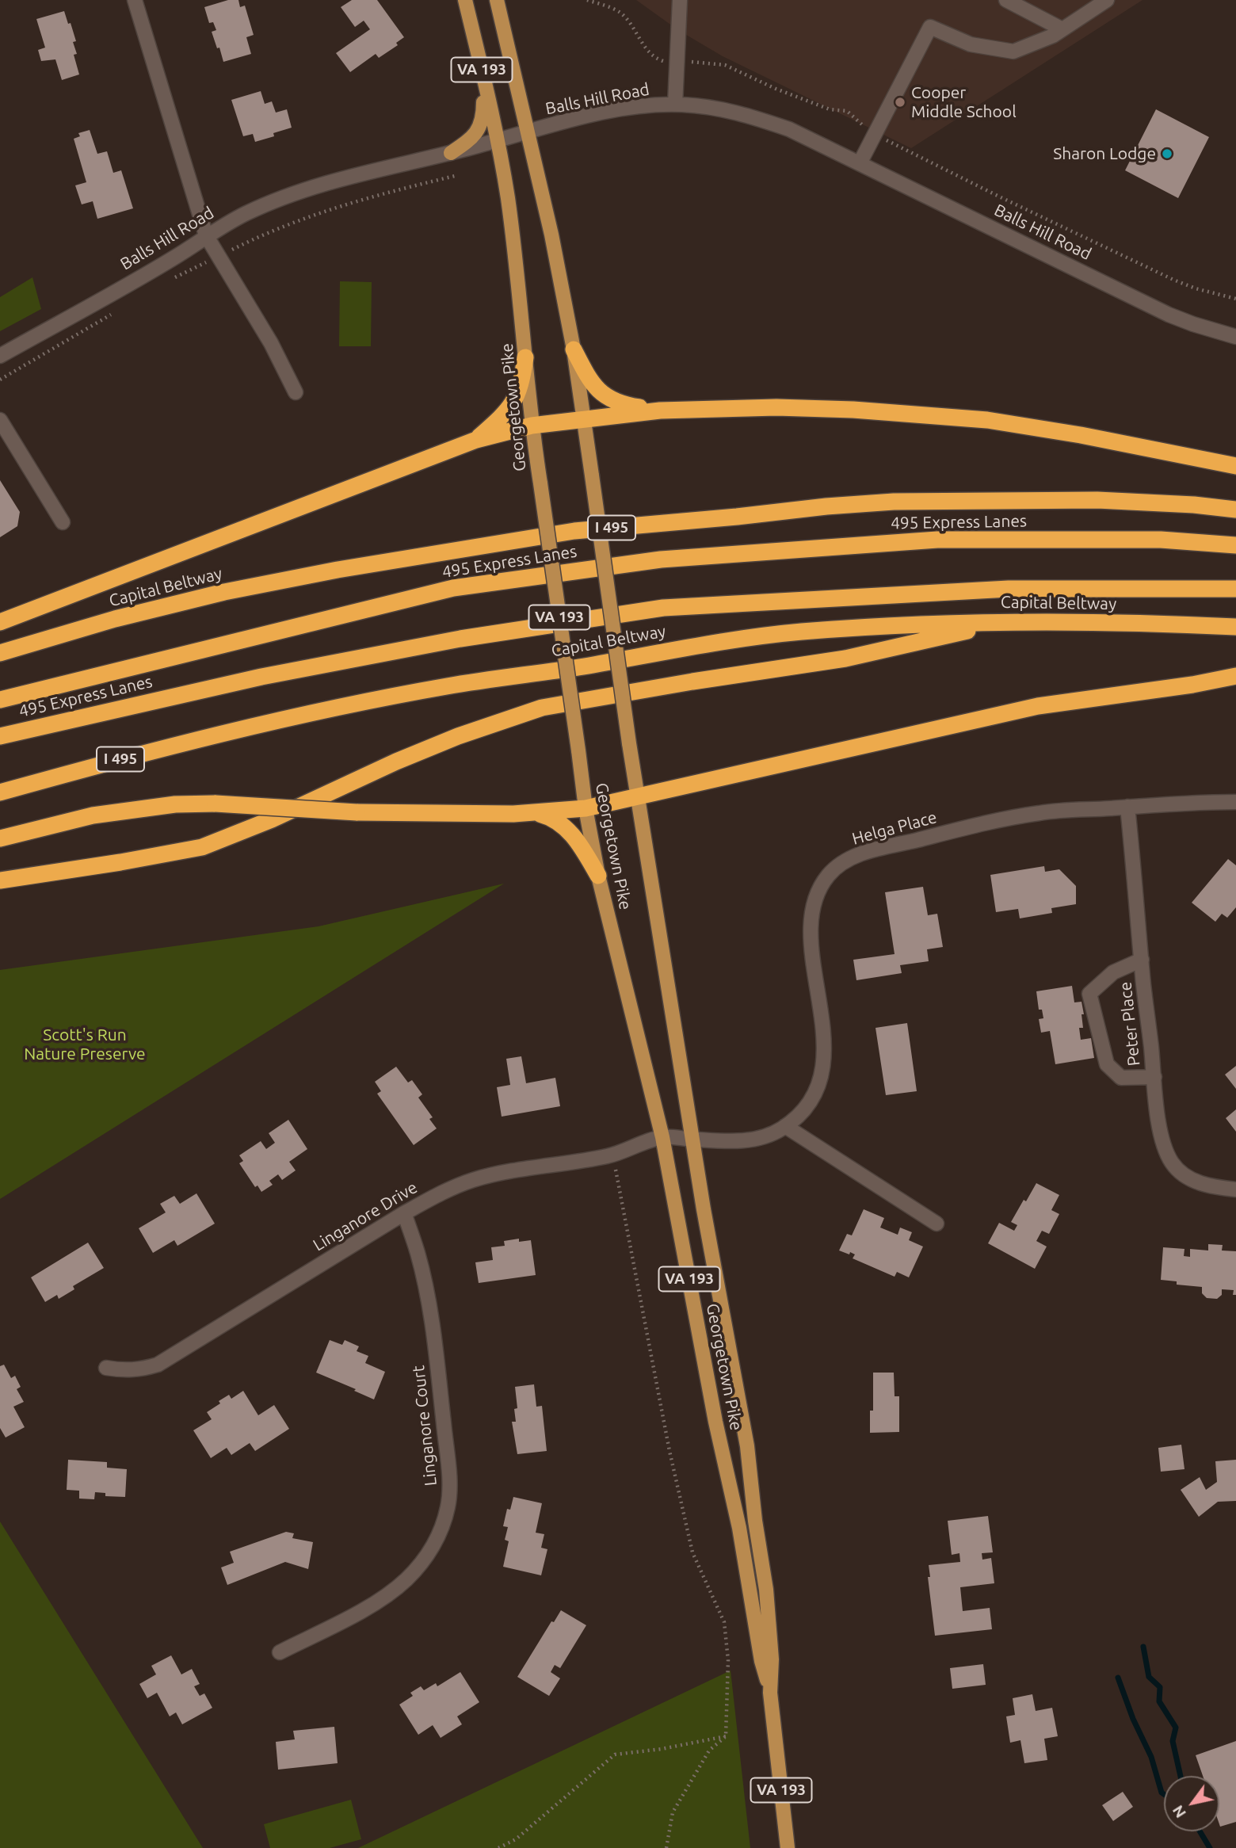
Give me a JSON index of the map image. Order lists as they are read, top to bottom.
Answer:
{
  "streets": {
    "highway": ["495 Express Lanes", "I 495", "Capital Beltway"],
    "main road": ["VA 193", "Georgetown Pike"],
    "street": [
      "Balls Hill Road",
      "Helga Place",
      "Peter Place",
      "Linganore Drive",
      "Linganore Court"
    ]
  },
  "crossings": [
    ["Balls Hill Road", "Georgetown Pike"],
    ["Georgetown Pike", "Helga Place"],
    ["Georgetown Pike", "Linganore Drive"],
    ["Helga Place", "Peter Place"],
    ["Helga Place", "Linganore Drive"],
    ["Linganore Drive", "Linganore Court"]
  ],
  "parks": ["Scott's Run Nature Preserve"],
  "places": ["Cooper Middle School", "Sharon Lodge"],
  "north": "bottom left"
}
